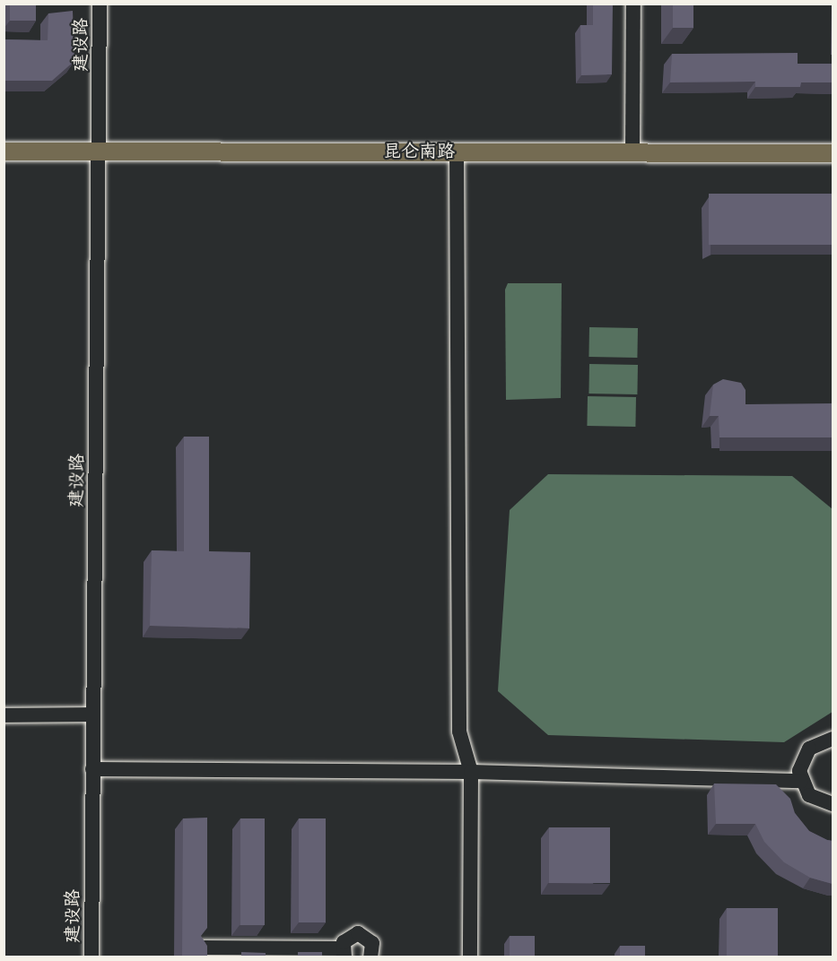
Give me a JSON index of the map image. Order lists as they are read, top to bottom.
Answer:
{
  "streets": {
    "main road": ["昆仑南路"],
    "street": ["建设路"]
  },
  "crossings": [
    ["建设路", "昆仑南路"]
  ]
}
